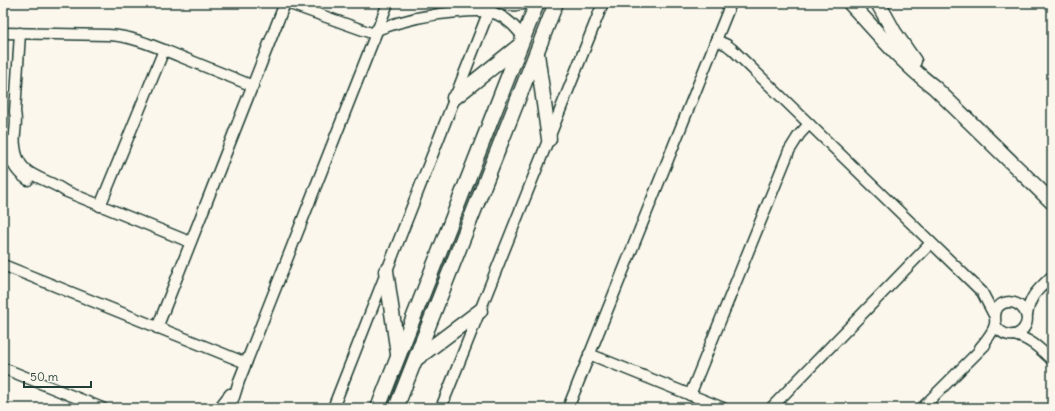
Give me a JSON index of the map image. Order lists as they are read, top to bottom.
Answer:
{
  "scale_bar": "50 m"
}
